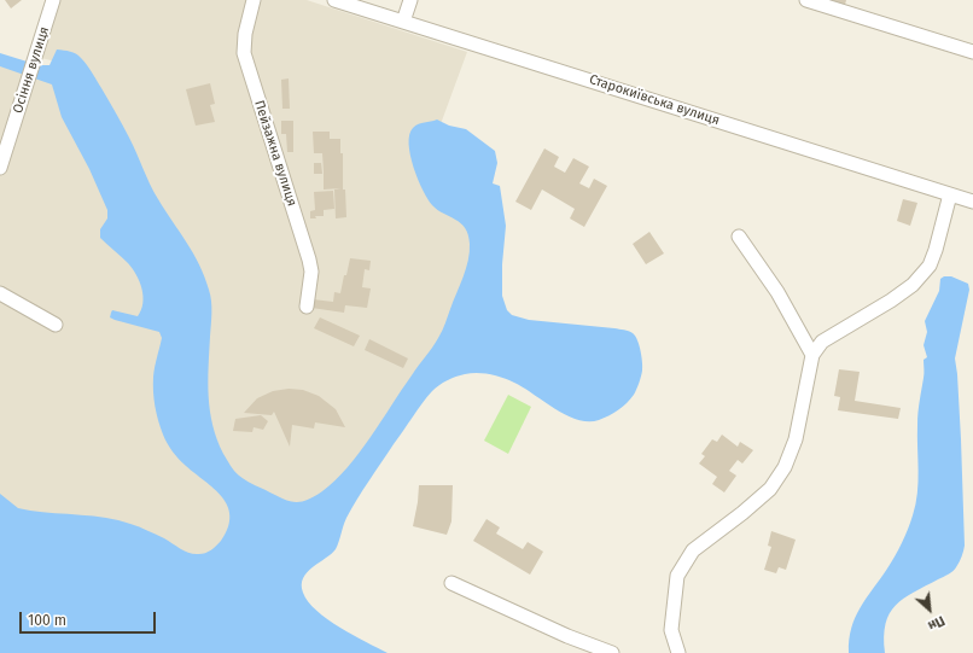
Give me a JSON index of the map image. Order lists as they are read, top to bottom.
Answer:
{
  "streets": {
    "street": ["Осіння вулиця", "Старокиївська вулиця", "Пейзажна вулиця"]
  },
  "scale_bar": "100 m",
  "north": "bottom right"
}
